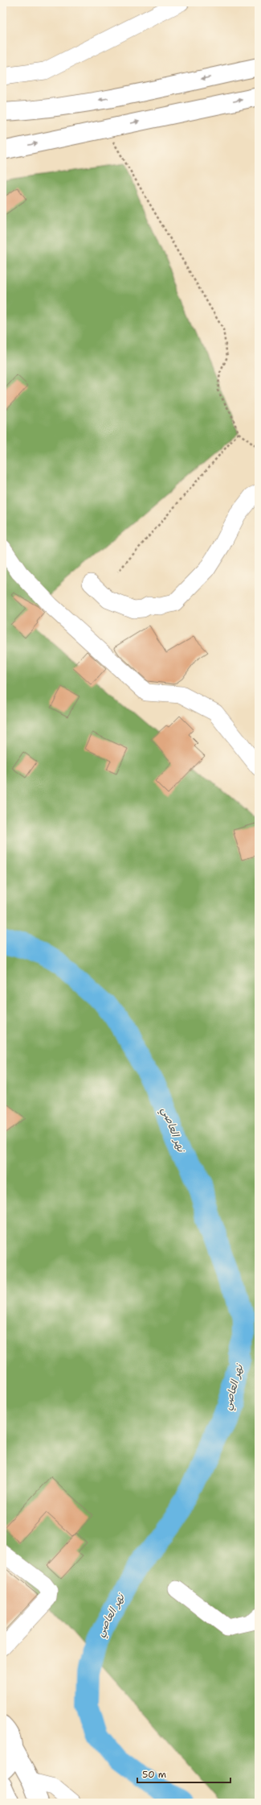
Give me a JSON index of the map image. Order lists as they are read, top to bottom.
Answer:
{
  "water": ["نهر العاصي"],
  "scale_bar": "50 m"
}
